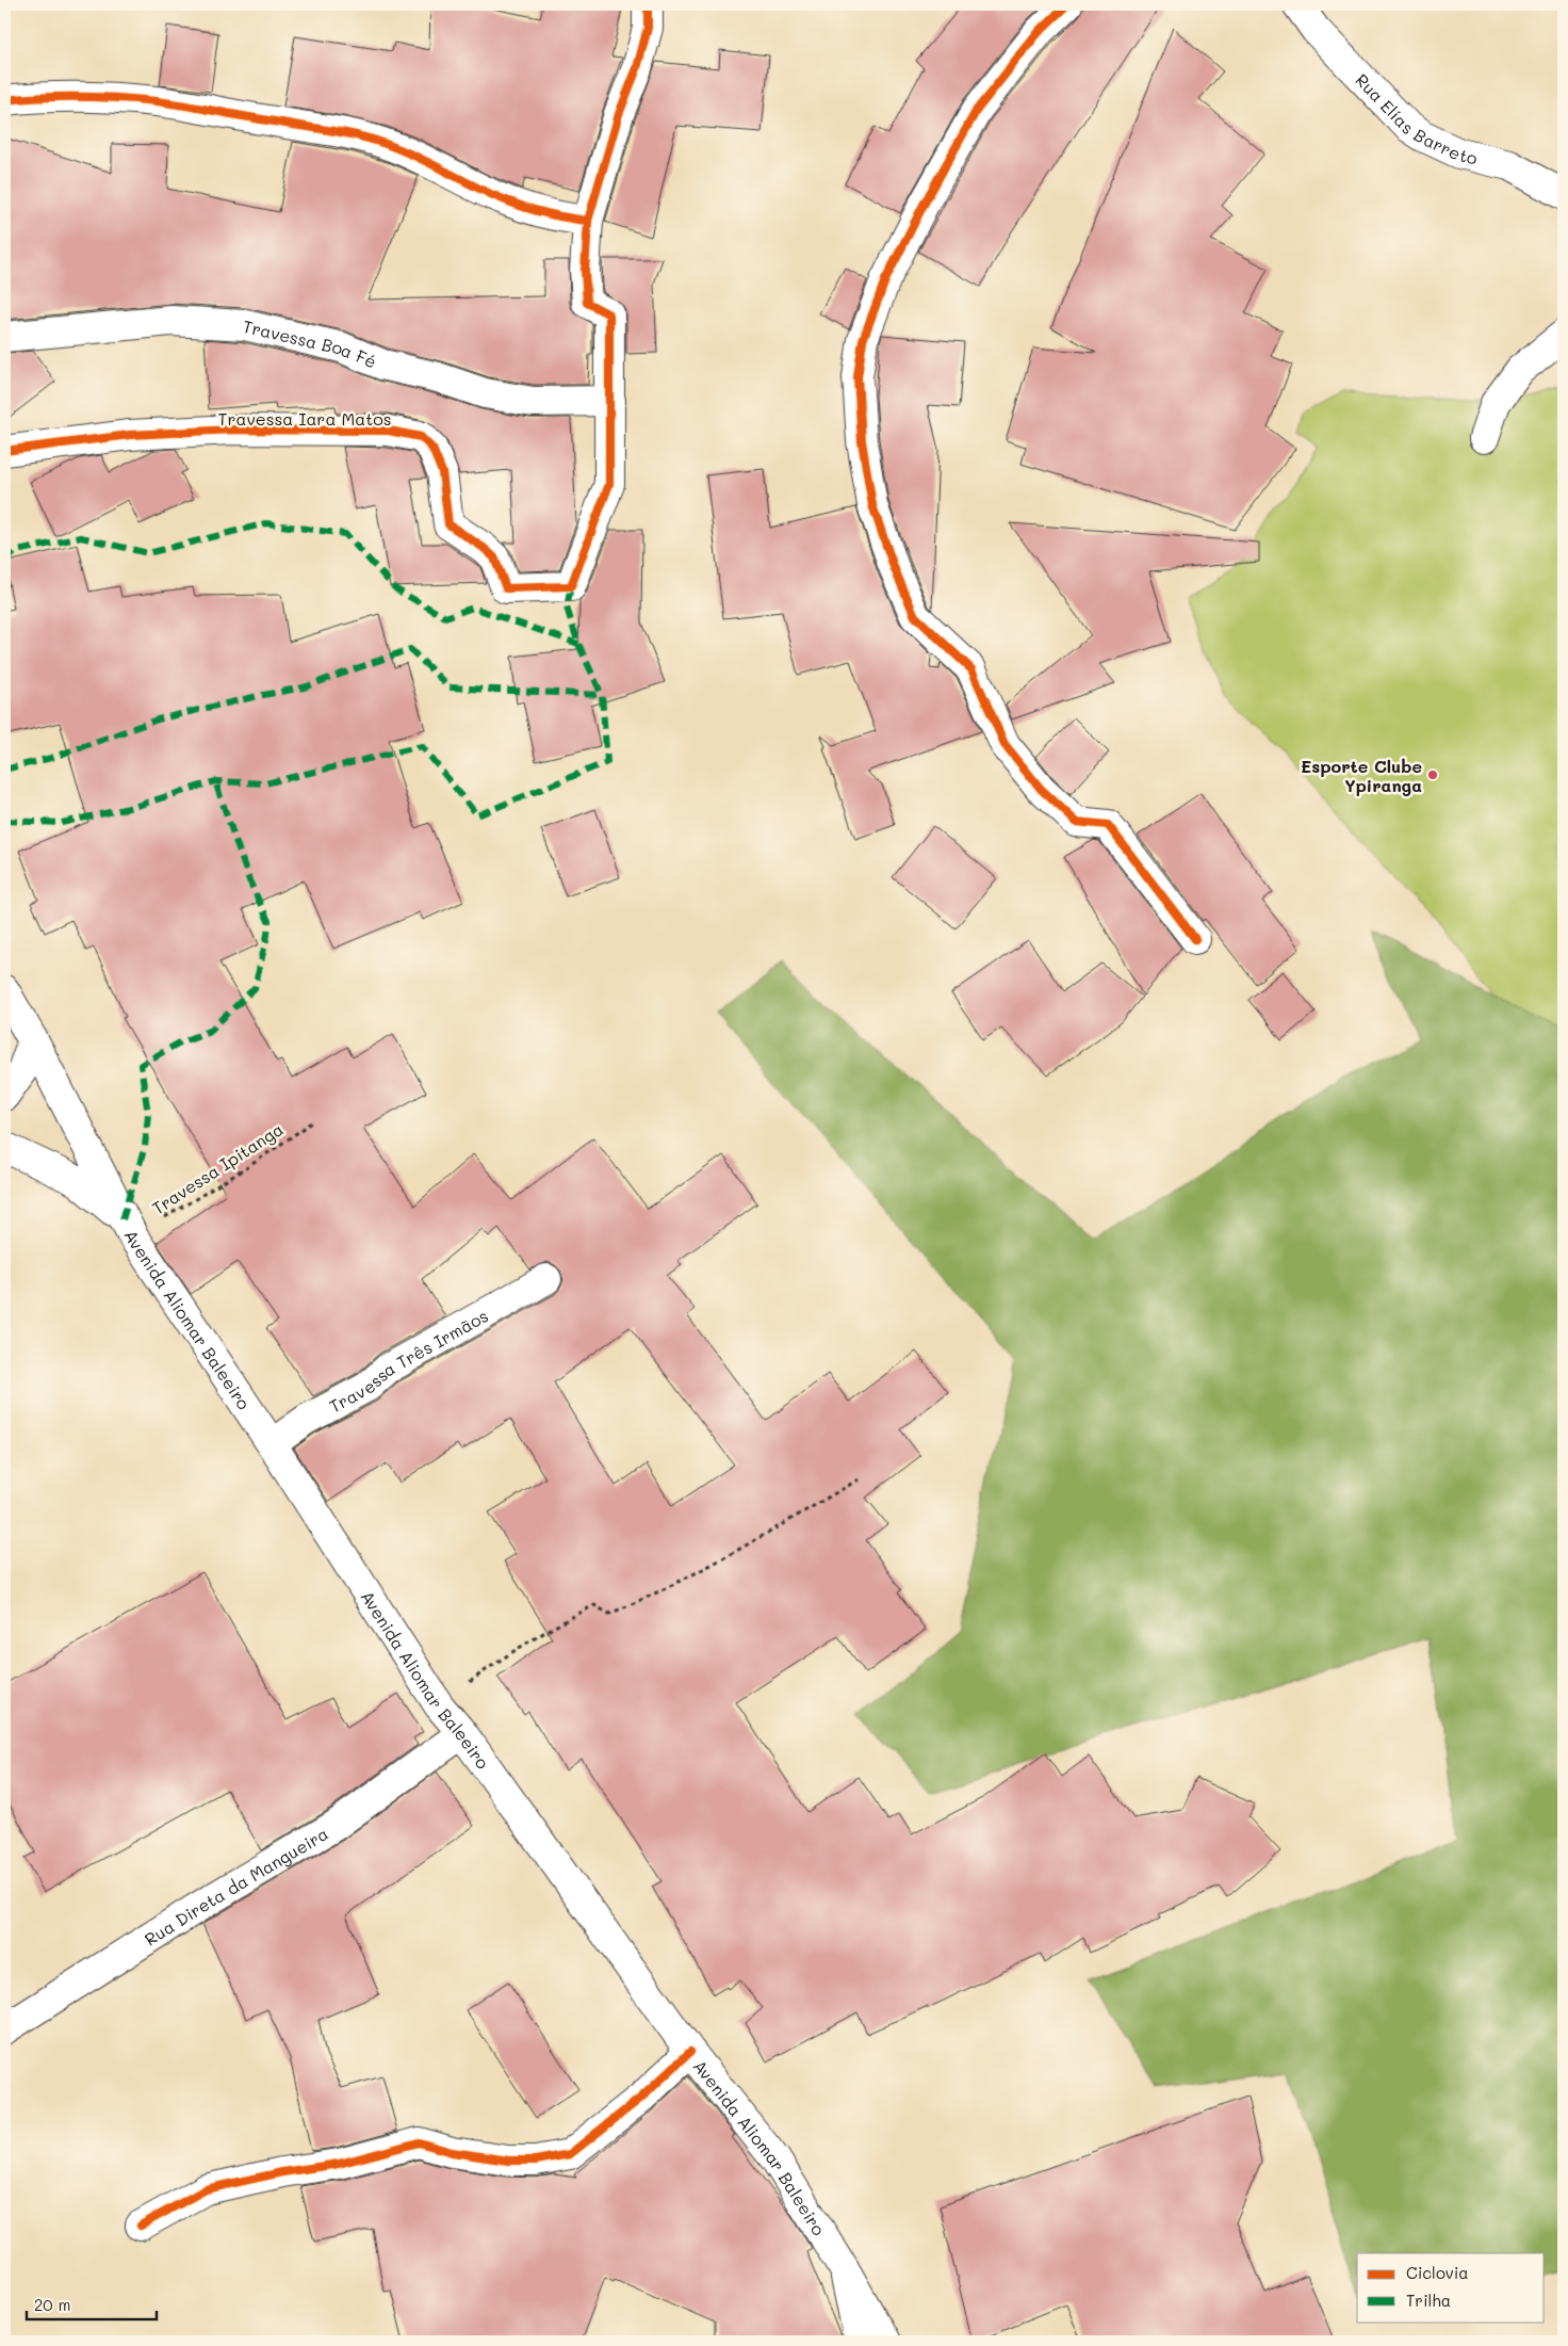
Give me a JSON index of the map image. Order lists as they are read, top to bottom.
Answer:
{
  "streets": {
    "street": [
      "Rua Elías Barreto",
      "Travessa Boa Fé",
      "Travessa Iara Matos",
      "Avenida Aliomar Baleeiro",
      "Travessa Três Irmãos",
      "Rua Direta da Mangueira"
    ],
    "path": ["Travessa Ipitanga"]
  },
  "crossings": [
    ["Travessa Boa Fé", "Travessa Iara Matos"],
    ["Travessa Ipitanga", "Avenida Aliomar Baleeiro"],
    ["Avenida Aliomar Baleeiro", "Travessa Três Irmãos"],
    ["Avenida Aliomar Baleeiro", "Rua Direta da Mangueira"]
  ],
  "places": ["Esporte Clube Ypiranga"],
  "legend": ["Ciclovia", "Trilha"],
  "scale_bar": "20 m"
}
